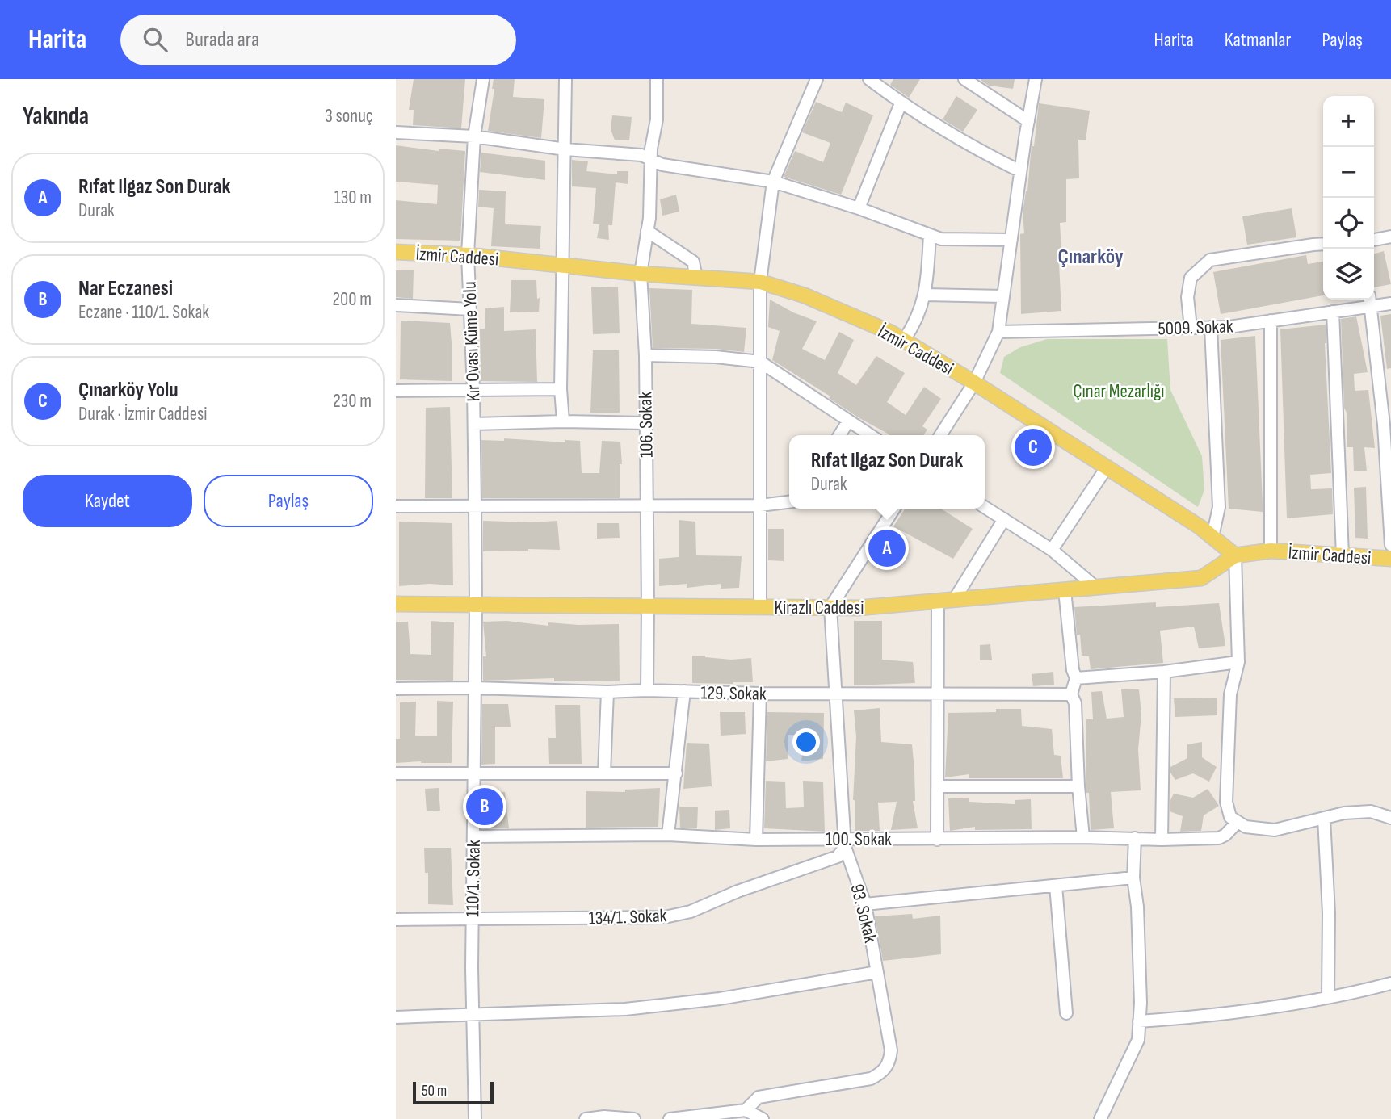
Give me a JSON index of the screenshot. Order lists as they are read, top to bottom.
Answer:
{
  "streets": {
    "main road": ["İzmir Caddesi", "Kirazlı Caddesi"],
    "street": [
      "5009. Sokak",
      "Kır Ovası Küme Yolu",
      "106. Sokak",
      "129. Sokak",
      "100. Sokak",
      "110/1. Sokak",
      "93. Sokak",
      "134/1. Sokak"
    ]
  },
  "crossings": [
    ["İzmir Caddesi", "Kır Ovası Küme Yolu"],
    ["İzmir Caddesi", "106. Sokak"],
    ["İzmir Caddesi", "Kirazlı Caddesi"],
    ["Kır Ovası Küme Yolu", "Kirazlı Caddesi"],
    ["Kır Ovası Küme Yolu", "110/1. Sokak"],
    ["106. Sokak", "Kirazlı Caddesi"],
    ["106. Sokak", "129. Sokak"],
    ["Kirazlı Caddesi", "110/1. Sokak"],
    ["Kirazlı Caddesi", "93. Sokak"],
    ["129. Sokak", "110/1. Sokak"],
    ["129. Sokak", "93. Sokak"],
    ["100. Sokak", "110/1. Sokak"],
    ["100. Sokak", "93. Sokak"],
    ["100. Sokak", "134/1. Sokak"],
    ["110/1. Sokak", "134/1. Sokak"],
    ["93. Sokak", "134/1. Sokak"]
  ],
  "districts": ["Çınarköy"],
  "parks": ["Çınar Mezarlığı"],
  "scale_bar": "50 m",
  "page": {
    "header": "Harita",
    "search": "Burada ara",
    "nav": ["Harita", "Katmanlar", "Paylaş"],
    "heading": ["Yakında", "3 sonuç"],
    "map_buttons": ["+", "−"],
    "list": [
      {
        "mark": "A",
        "name": "Rıfat Ilgaz Son Durak",
        "note": "Durak",
        "value": "130 m"
      },
      {
        "mark": "B",
        "name": "Nar Eczanesi",
        "note": "Eczane · 110/1. Sokak",
        "value": "200 m"
      },
      {
        "mark": "C",
        "name": "Çınarköy Yolu",
        "note": "Durak · İzmir Caddesi",
        "value": "230 m"
      }
    ],
    "pins": ["C", "A", "B"],
    "popup": ["Rıfat Ilgaz Son Durak", "Durak"],
    "buttons": ["Kaydet", "Paylaş"],
    "scale": "50 m"
  }
}
